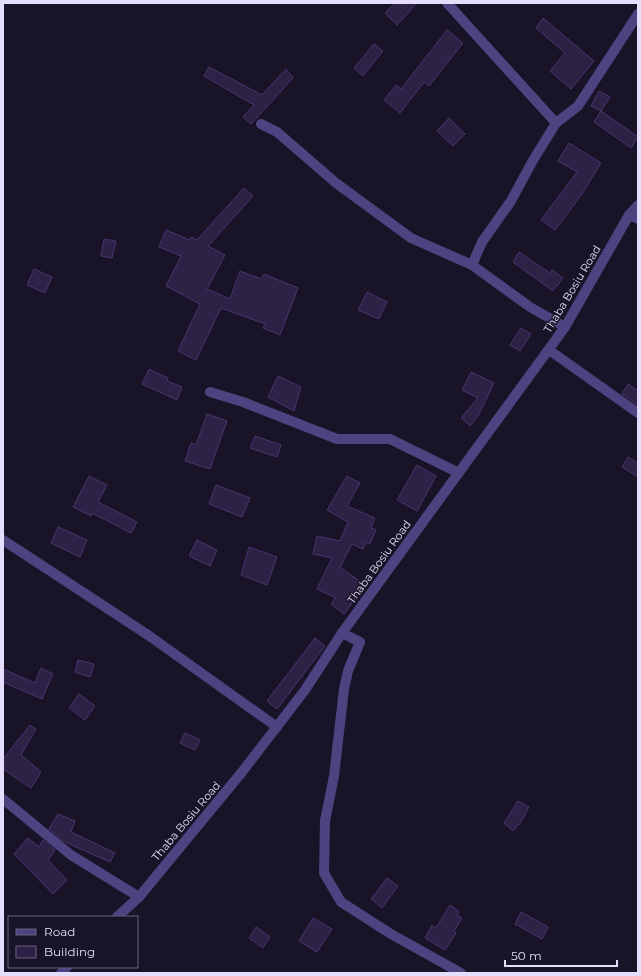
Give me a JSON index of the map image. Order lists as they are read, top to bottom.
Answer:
{
  "streets": {
    "street": ["Thaba Bosiu Road"]
  },
  "legend": ["Road", "Building"],
  "scale_bar": "50 m"
}
